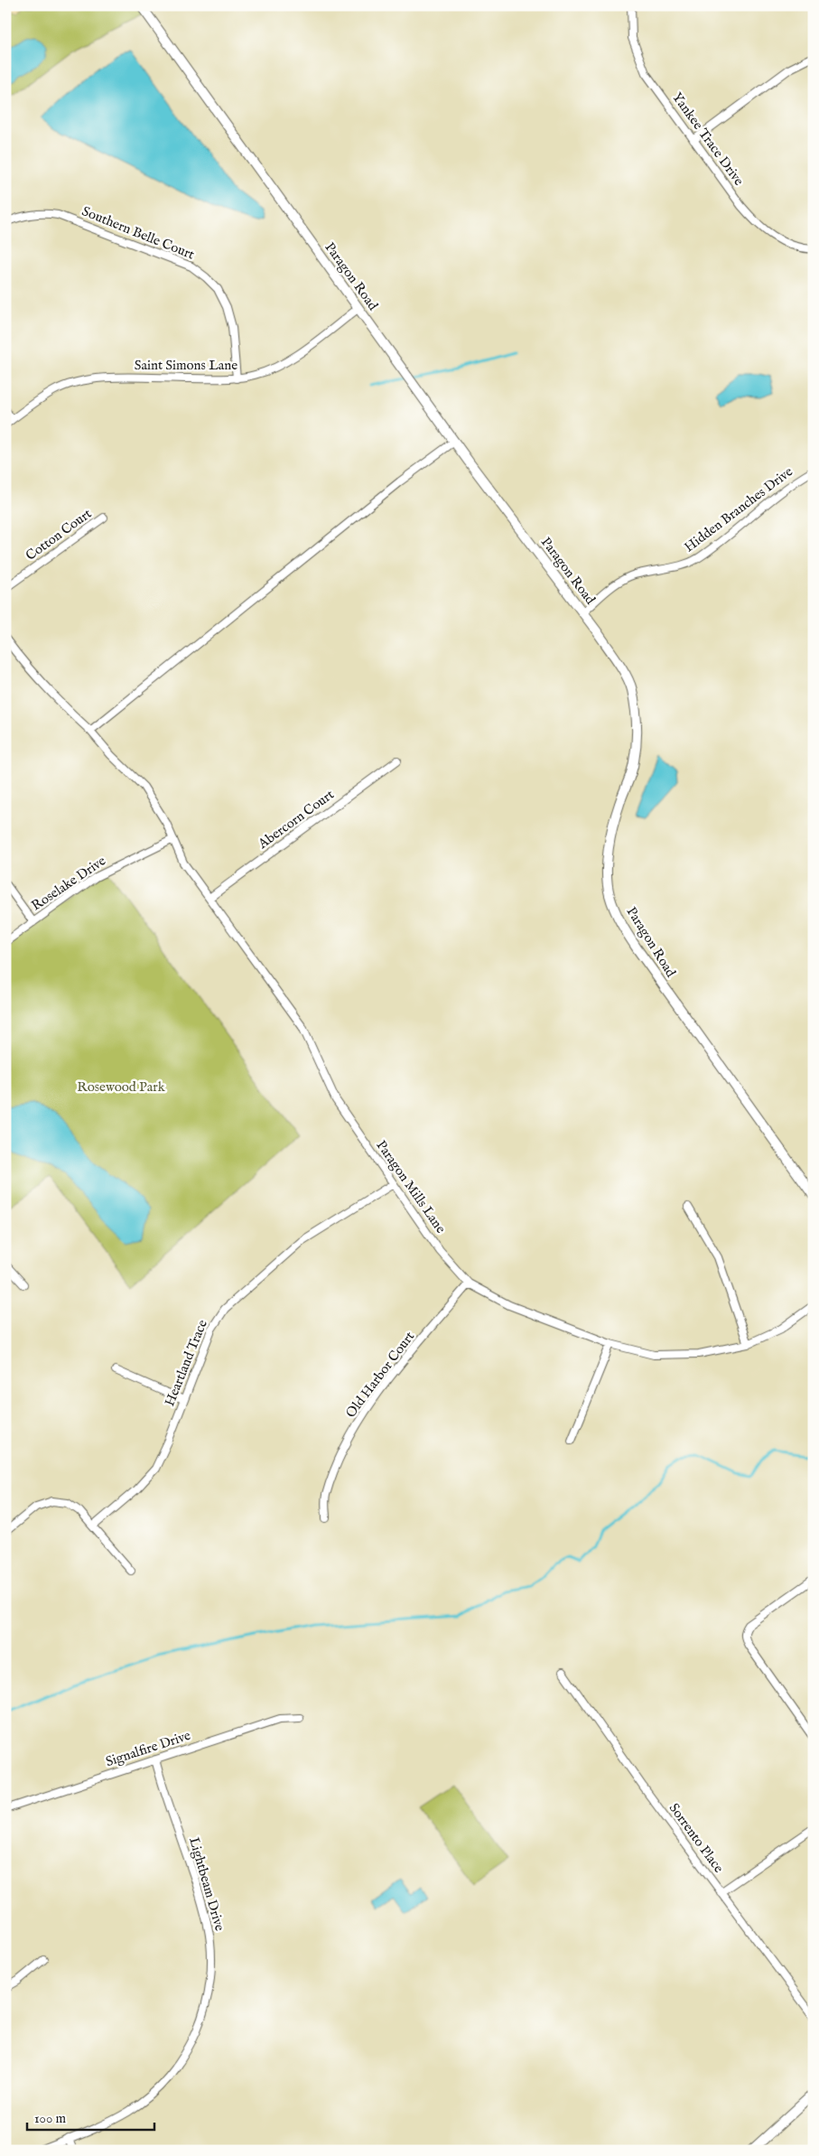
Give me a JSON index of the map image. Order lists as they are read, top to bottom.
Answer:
{
  "streets": {
    "street": [
      "Yankee Trace Drive",
      "Southern Belle Court",
      "Paragon Road",
      "Saint Simons Lane",
      "Hidden Branches Drive",
      "Cotton Court",
      "Abercorn Court",
      "Roselake Drive",
      "Paragon Mills Lane",
      "Heartland Trace",
      "Old Harbor Court",
      "Signalfire Drive",
      "Sorrento Place",
      "Lightbeam Drive"
    ]
  },
  "crossings": [
    ["Southern Belle Court", "Saint Simons Lane"],
    ["Paragon Road", "Saint Simons Lane"],
    ["Paragon Road", "Hidden Branches Drive"],
    ["Abercorn Court", "Paragon Mills Lane"],
    ["Roselake Drive", "Paragon Mills Lane"],
    ["Paragon Mills Lane", "Heartland Trace"],
    ["Paragon Mills Lane", "Old Harbor Court"],
    ["Signalfire Drive", "Lightbeam Drive"]
  ],
  "parks": ["Rosewood Park"],
  "scale_bar": "100 m"
}
